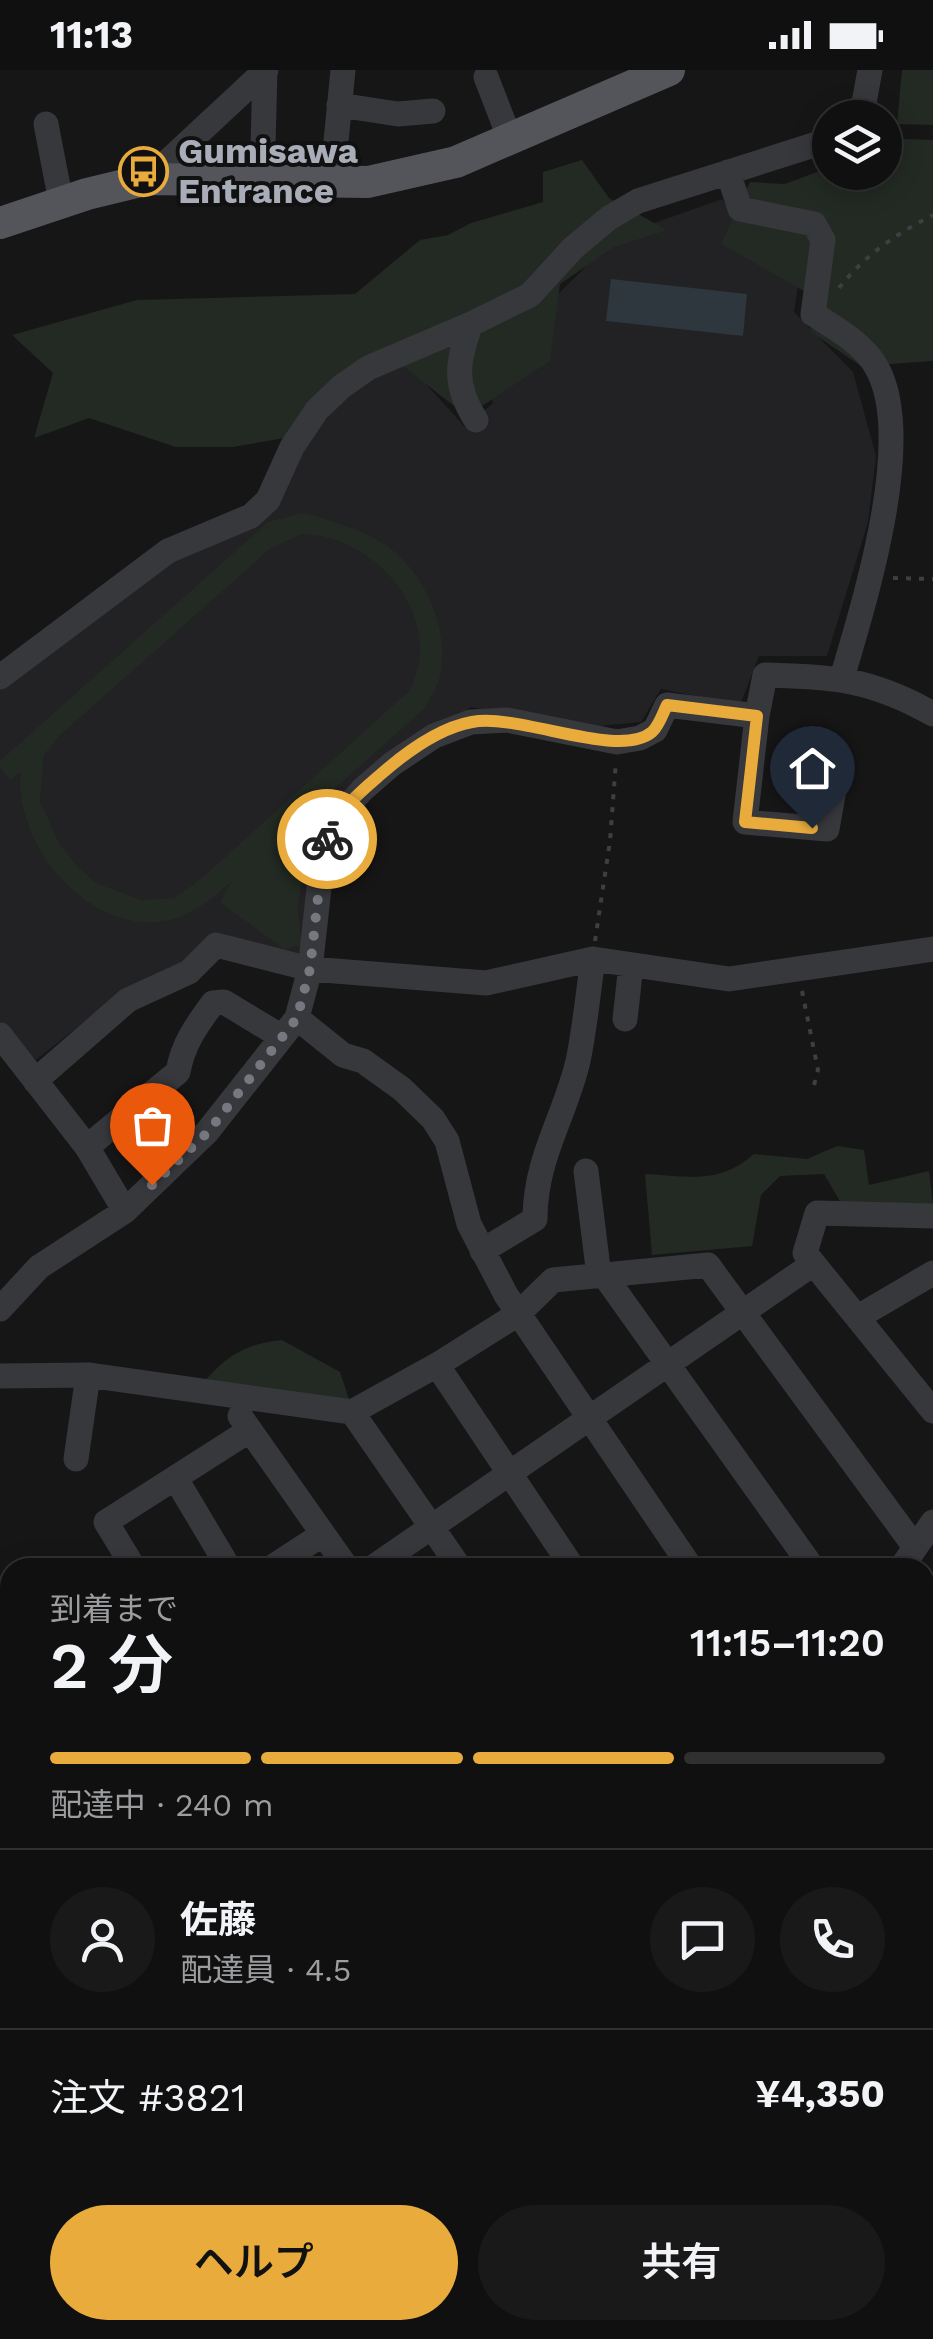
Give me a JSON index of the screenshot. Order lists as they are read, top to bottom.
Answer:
{
  "places": {
    "bus stop": ["Gumisawa Entrance"]
  },
  "page": {
    "status": "11:13",
    "heading": ["2 分", "到着まで", "11:15–11:20"],
    "panel": [
      "佐藤",
      "配達員 · 4.5",
      "注文 #3821",
      "¥4,350"
    ],
    "bar": "配達中 · 240 m",
    "buttons": ["ヘルプ", "共有"]
  }
}
